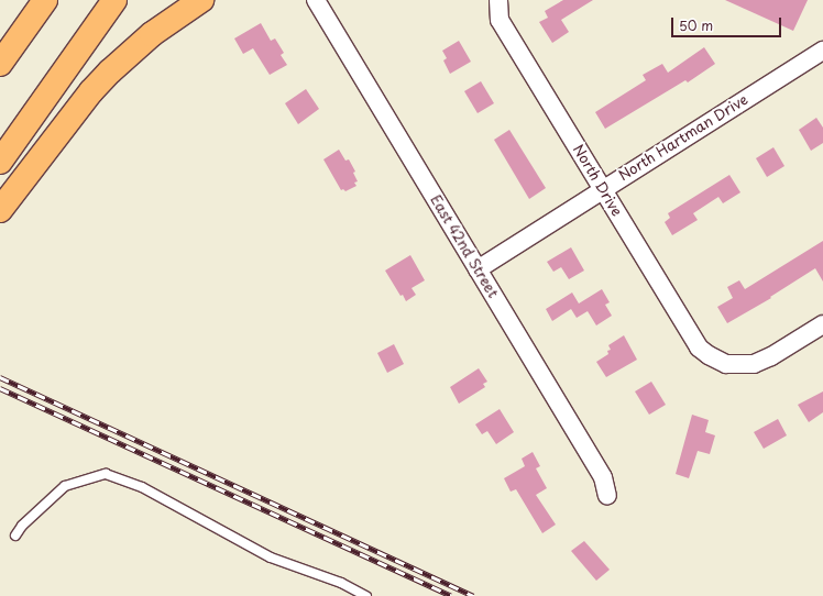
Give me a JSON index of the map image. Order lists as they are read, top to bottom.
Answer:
{
  "streets": {
    "street": ["North Hartman Drive", "North Drive", "East 42nd Street"]
  },
  "crossings": [
    ["North Hartman Drive", "North Drive"],
    ["North Hartman Drive", "East 42nd Street"]
  ],
  "scale_bar": "50 m"
}
